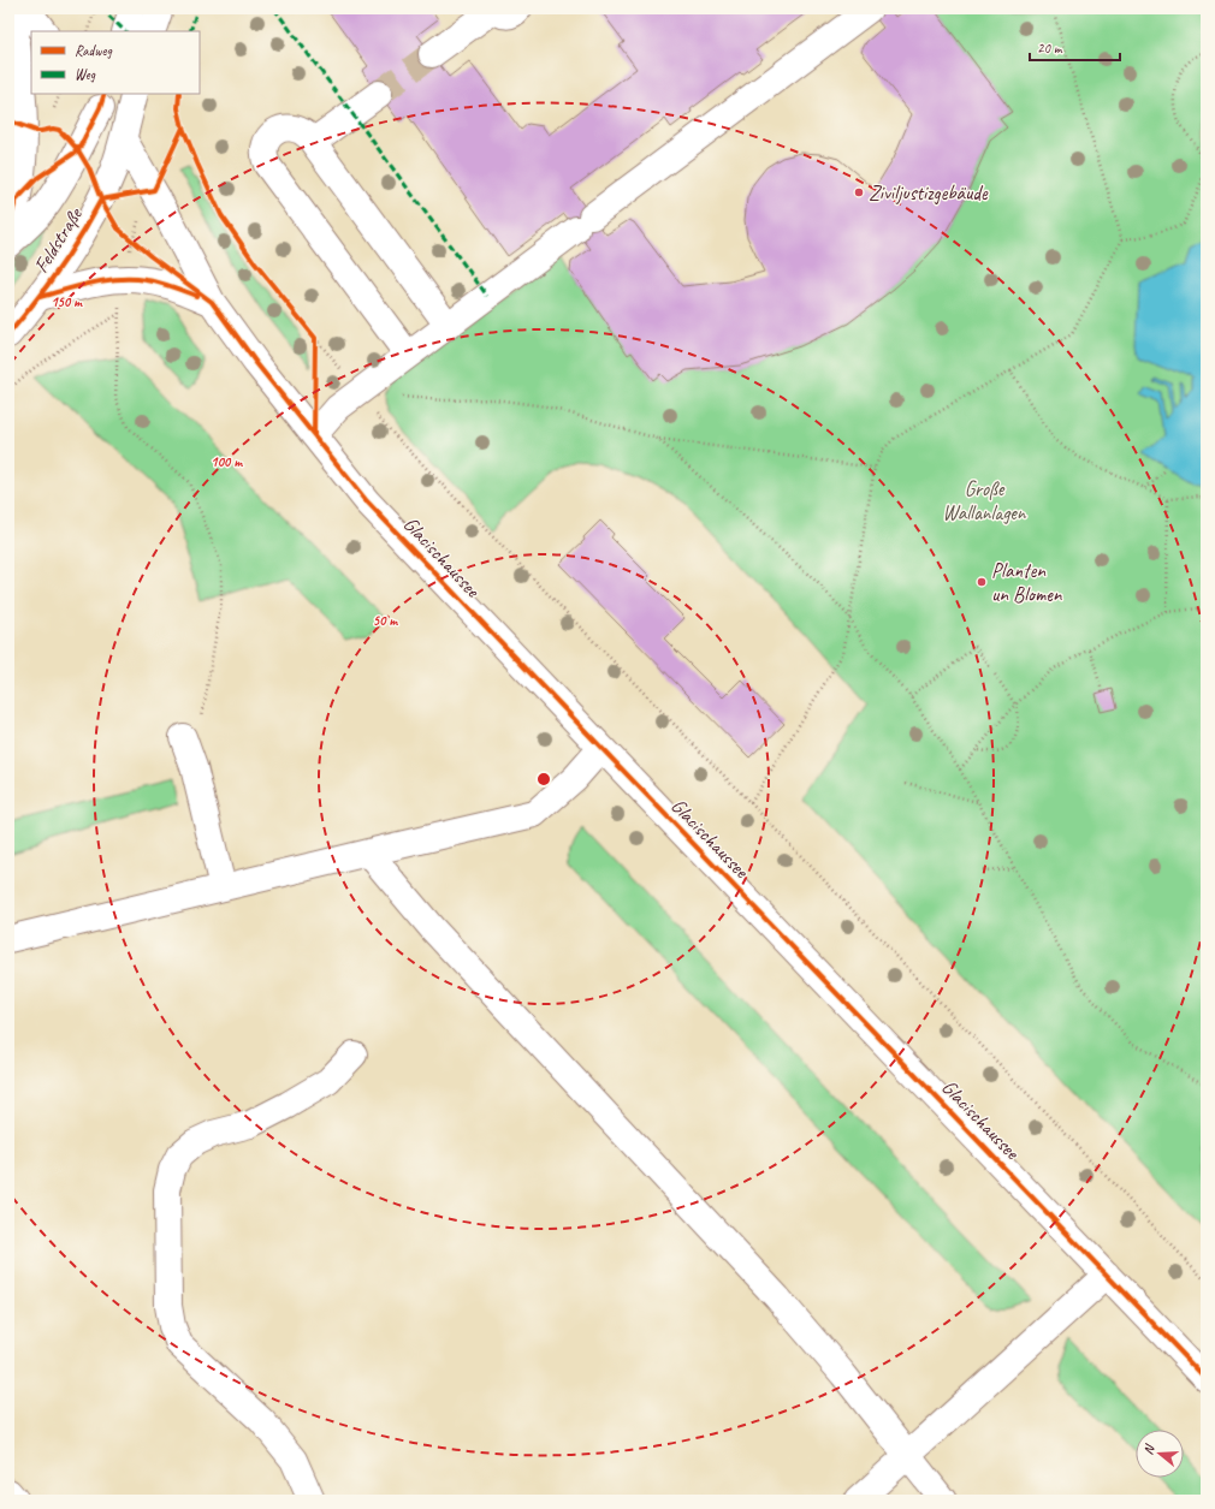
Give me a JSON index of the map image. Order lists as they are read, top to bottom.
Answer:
{
  "streets": {
    "street": ["Feldstraße", "Glacischaussee"]
  },
  "crossings": [
    ["Feldstraße", "Glacischaussee"]
  ],
  "parks": ["Große Wallanlagen"],
  "places": ["Ziviljustizgebäude", "Planten un Blomen"],
  "legend": ["Radweg", "Weg"],
  "scale_bar": "20 m",
  "north": "left",
  "rings": ["150 m", "100 m", "50 m"]
}
